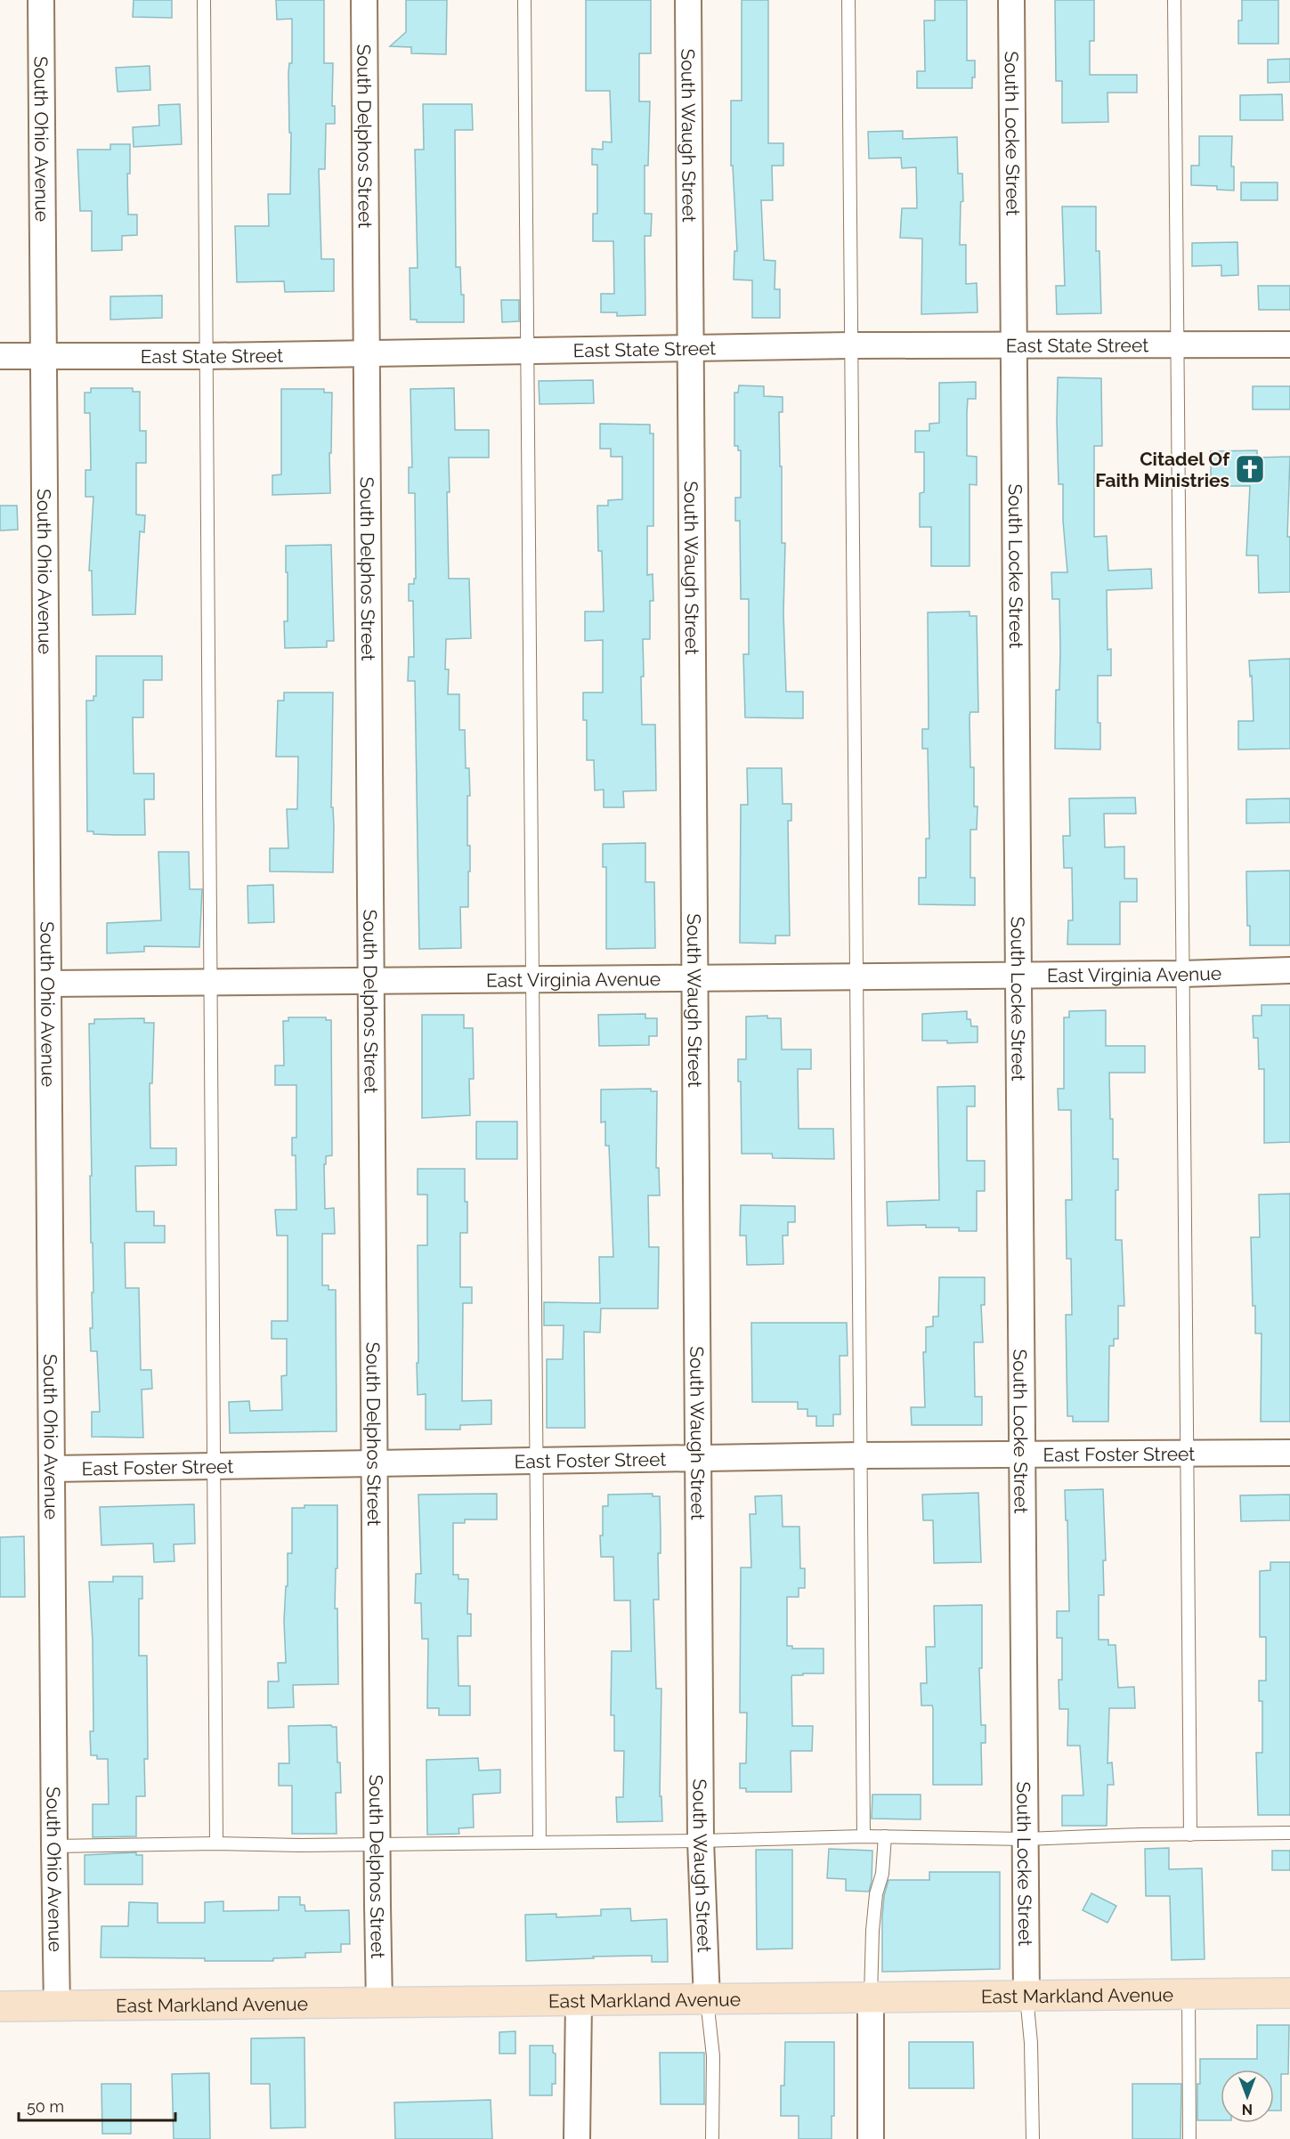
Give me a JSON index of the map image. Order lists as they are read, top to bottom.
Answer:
{
  "streets": {
    "main road": ["East Markland Avenue"],
    "street": [
      "South Locke Street",
      "South Waugh Street",
      "South Delphos Street",
      "South Ohio Avenue",
      "East State Street",
      "East Virginia Avenue",
      "East Foster Street"
    ]
  },
  "crossings": [
    ["South Locke Street", "East State Street"],
    ["South Locke Street", "East Virginia Avenue"],
    ["South Locke Street", "East Foster Street"],
    ["South Locke Street", "East Markland Avenue"],
    ["South Waugh Street", "East State Street"],
    ["South Waugh Street", "East Virginia Avenue"],
    ["South Waugh Street", "East Foster Street"],
    ["South Waugh Street", "East Markland Avenue"],
    ["South Delphos Street", "East State Street"],
    ["South Delphos Street", "East Virginia Avenue"],
    ["South Delphos Street", "East Foster Street"],
    ["South Delphos Street", "East Markland Avenue"],
    ["South Ohio Avenue", "East State Street"],
    ["South Ohio Avenue", "East Virginia Avenue"],
    ["South Ohio Avenue", "East Foster Street"],
    ["South Ohio Avenue", "East Markland Avenue"]
  ],
  "places": {
    "church": ["Citadel Of Faith Ministries"]
  },
  "scale_bar": "50 m",
  "north": "bottom"
}
